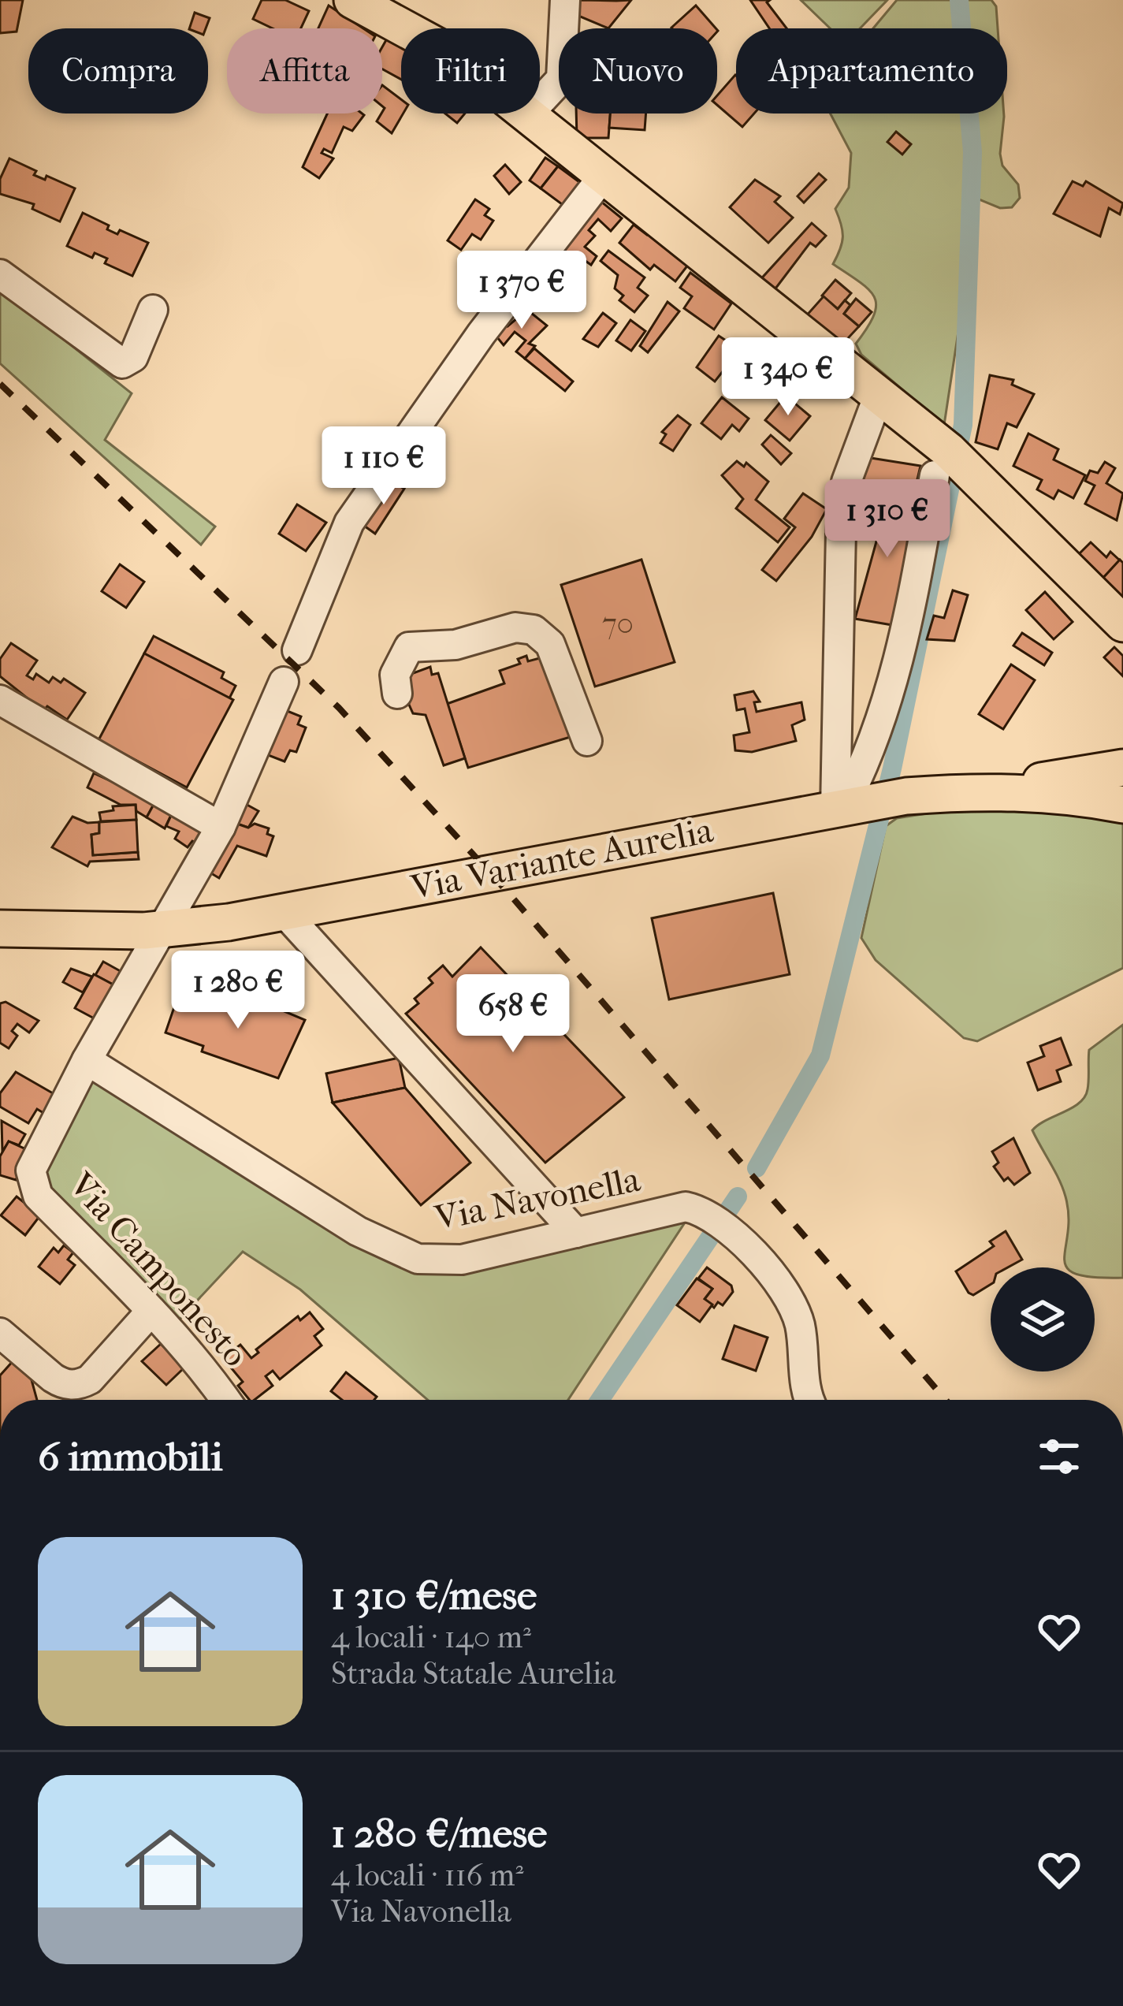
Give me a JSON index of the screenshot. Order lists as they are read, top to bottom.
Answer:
{
  "streets": {
    "main road": ["Via Variante Aurelia"],
    "street": ["Via Navonella", "Via Camponesto"]
  },
  "crossings": [
    ["Via Variante Aurelia", "Via Camponesto"],
    ["Via Navonella", "Via Camponesto"]
  ],
  "house_numbers": ["70"],
  "page": {
    "chip": [
      "Compra",
      "Affitta",
      "Filtri",
      "Nuovo",
      "Appartamento"
    ],
    "price": [
      "1 370 €",
      "1 340 €",
      "1 110 €",
      "1 310 €",
      "1 280 €",
      "658 €"
    ],
    "heading": "6 immobili",
    "list": [
      {
        "name": "1 310 €/mese",
        "note": "4 locali · 140 m² · Strada Statale Aurelia"
      },
      {
        "name": "1 280 €/mese",
        "note": "4 locali · 116 m² · Via Navonella"
      }
    ]
  }
}
